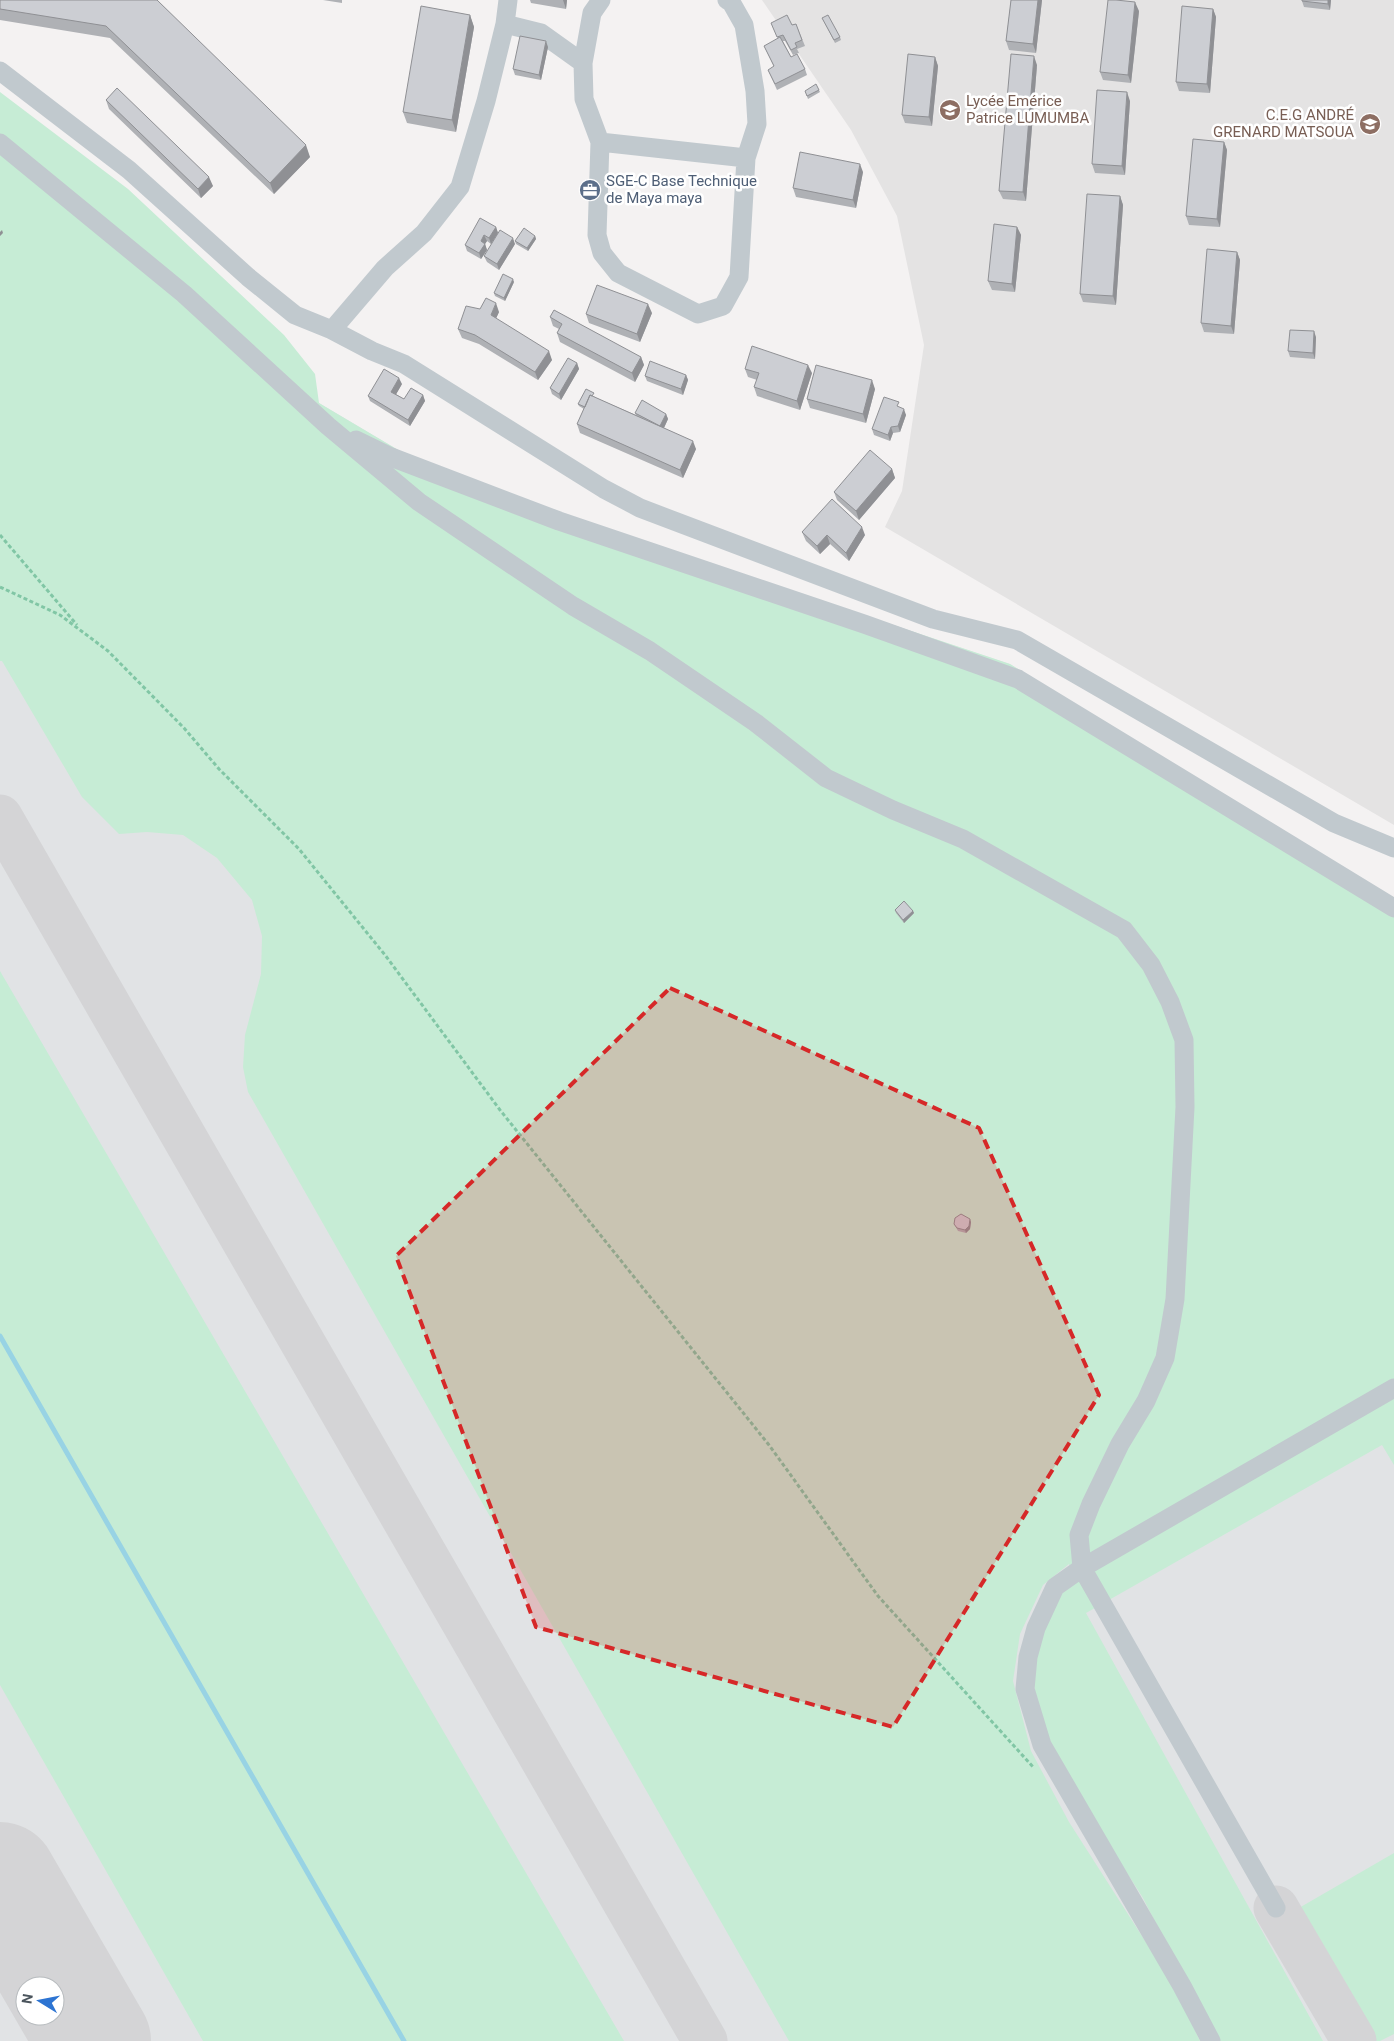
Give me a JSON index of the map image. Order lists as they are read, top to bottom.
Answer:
{
  "places": {
    "school or university": ["Lycée Emérice Patrice LUMUMBA", "C.E.G ANDRÉ GRENARD MATSOUA"],
    "office": ["SGE-C Base Technique de Maya maya"]
  },
  "north": "left"
}
